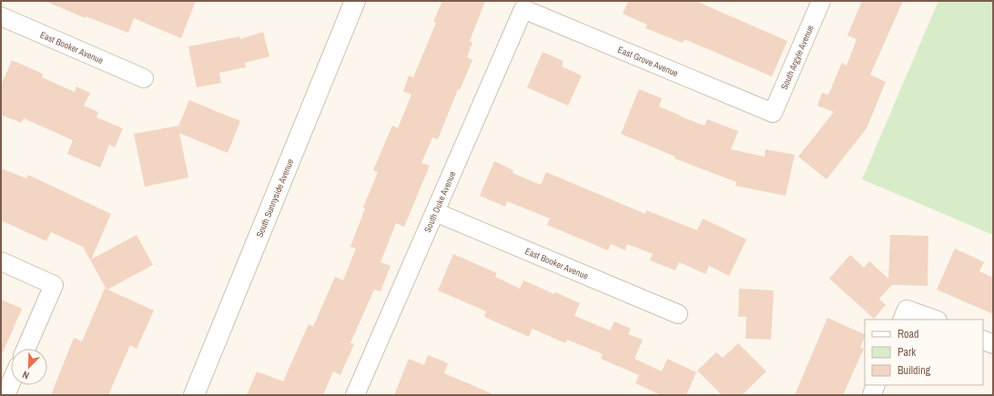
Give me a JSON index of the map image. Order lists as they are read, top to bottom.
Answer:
{
  "streets": {
    "street": [
      "East Booker Avenue",
      "South Argyle Avenue",
      "East Grove Avenue",
      "South Sunnyside Avenue",
      "South Duke Avenue"
    ]
  },
  "crossings": [
    ["East Booker Avenue", "South Duke Avenue"],
    ["South Argyle Avenue", "East Grove Avenue"],
    ["East Grove Avenue", "South Duke Avenue"]
  ],
  "legend": ["Road", "Park", "Building"],
  "north": "bottom left"
}
